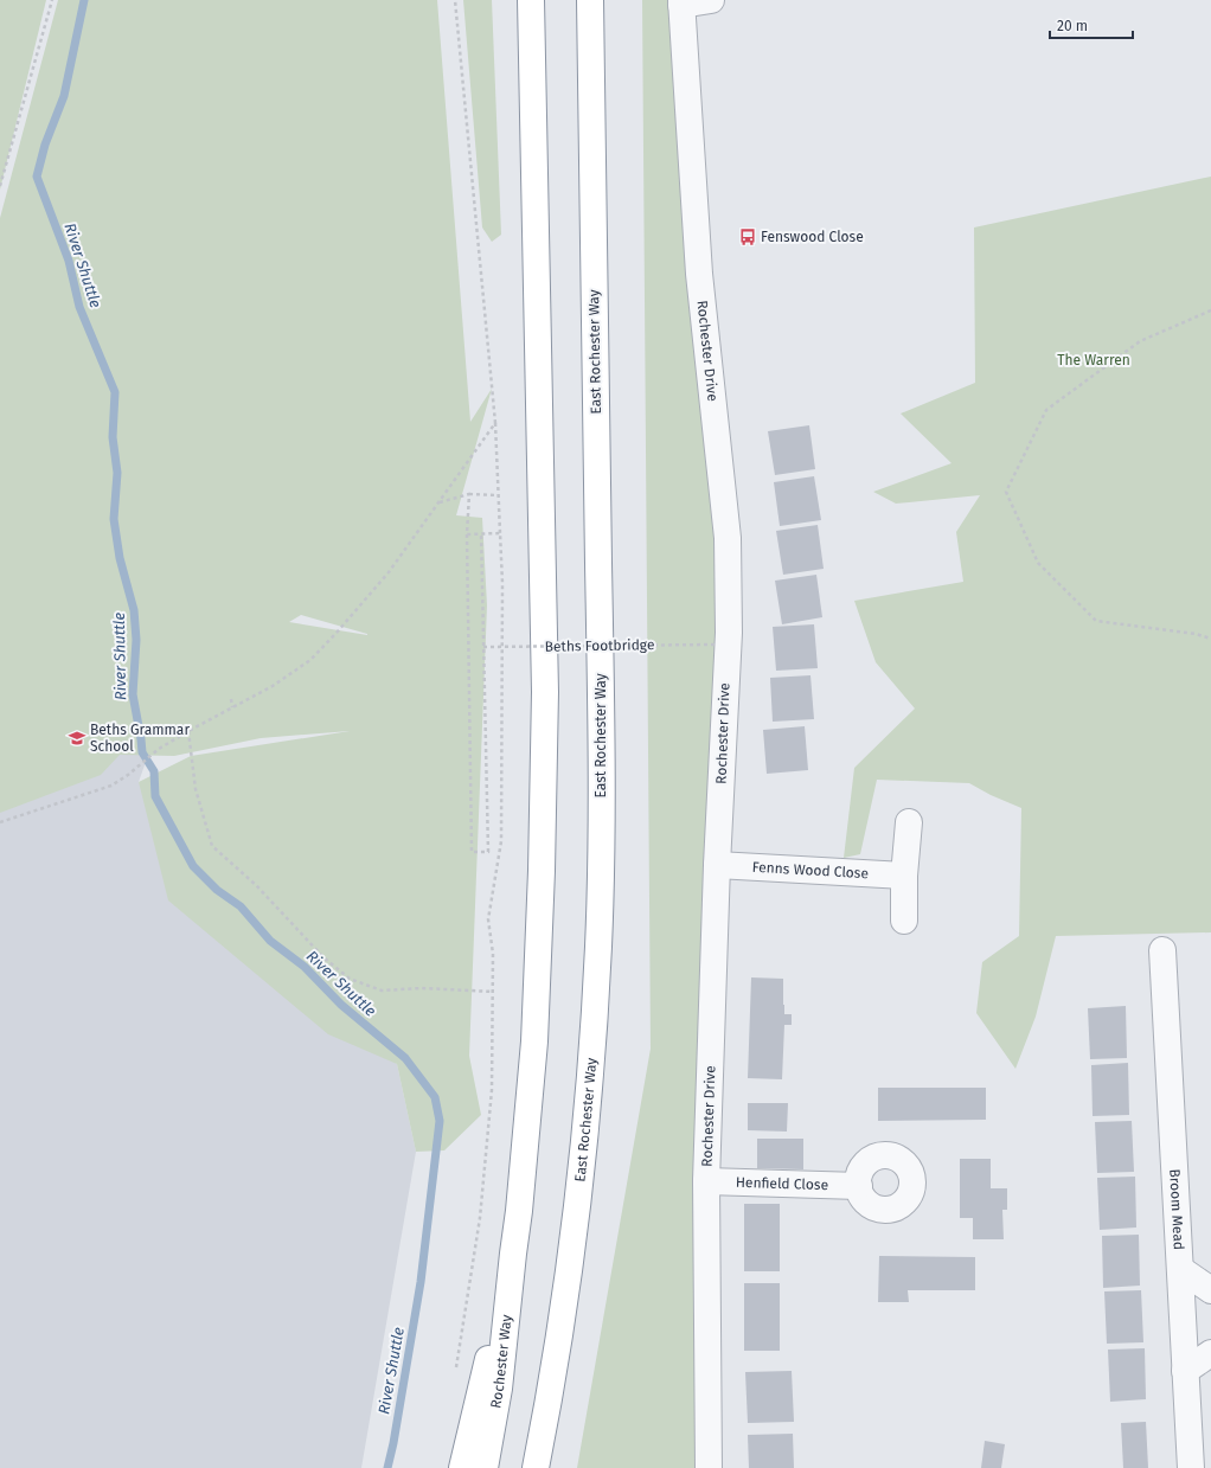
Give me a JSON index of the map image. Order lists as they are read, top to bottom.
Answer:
{
  "streets": {
    "highway": ["East Rochester Way", "Rochester Way"],
    "street": [
      "Rochester Drive",
      "Fenns Wood Close",
      "Henfield Close",
      "Broom Mead"
    ],
    "path": ["Beths Footbridge"]
  },
  "crossings": [
    ["Rochester Drive", "Fenns Wood Close"],
    ["Rochester Drive", "Henfield Close"]
  ],
  "water": ["River Shuttle"],
  "parks": ["The Warren"],
  "places": {
    "bus stop": ["Fenswood Close"],
    "school or university": ["Beths Grammar School"]
  },
  "scale_bar": "20 m"
}
